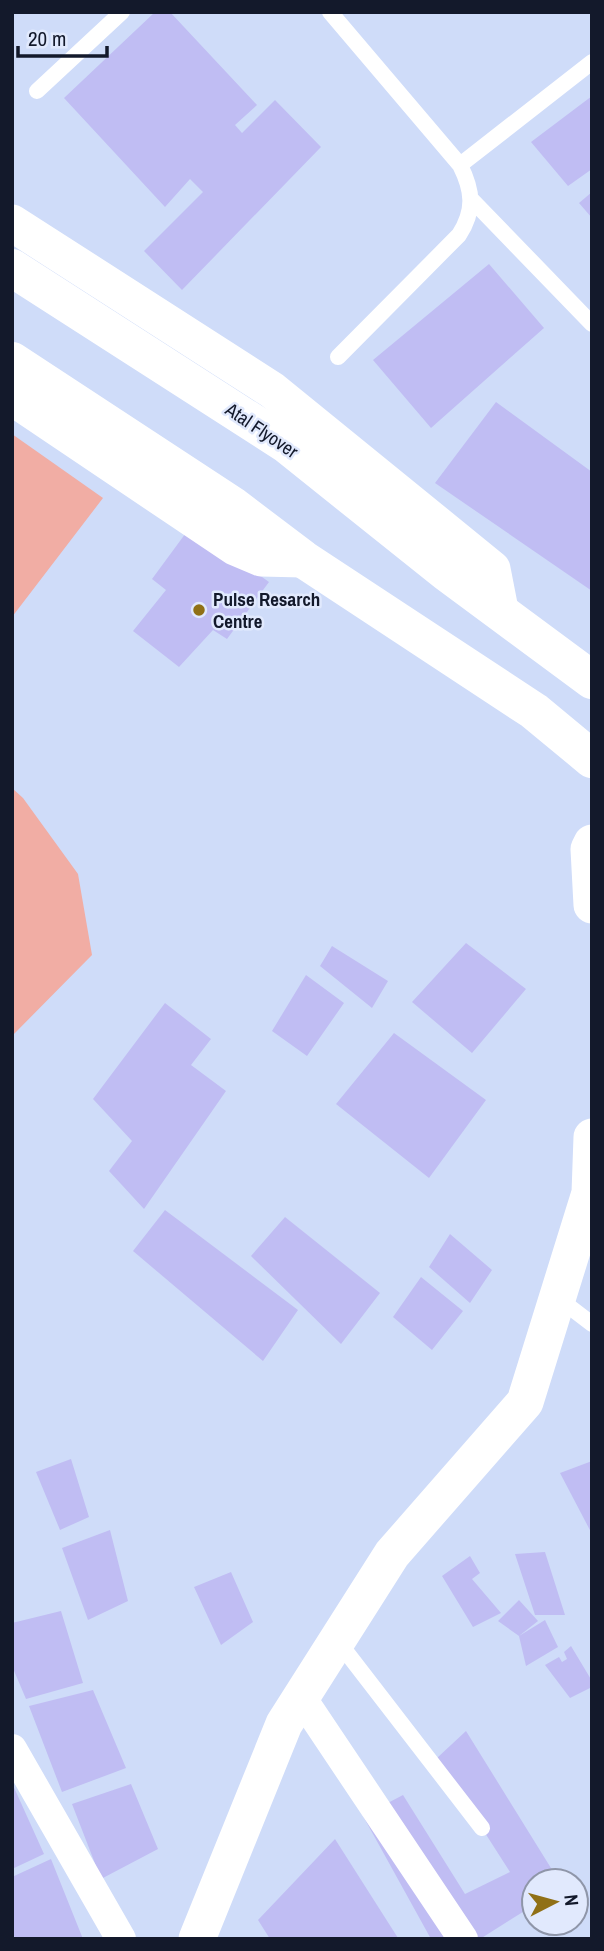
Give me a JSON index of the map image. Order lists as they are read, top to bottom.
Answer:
{
  "streets": {
    "main road": ["Atal Flyover"]
  },
  "places": ["Pulse Resarch Centre"],
  "scale_bar": "20 m",
  "north": "right"
}
